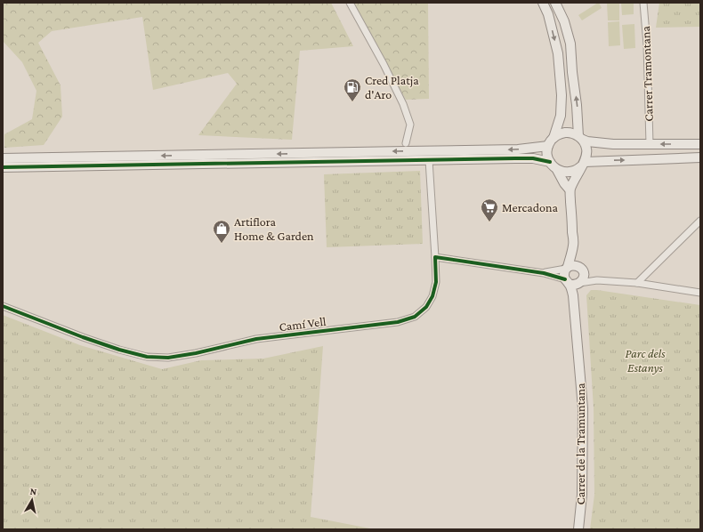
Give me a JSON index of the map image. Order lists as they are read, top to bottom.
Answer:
{
  "streets": {
    "street": ["Carrer Tramontana", "Camí Vell", "Carrer de la Tramuntana"]
  },
  "parks": ["Parc dels Estanys"],
  "places": {
    "fuel station": ["Cred Platja d'Aro"],
    "supermarket": ["Mercadona"],
    "shop": ["Artiflora Home & Garden"]
  },
  "north": "top"
}
